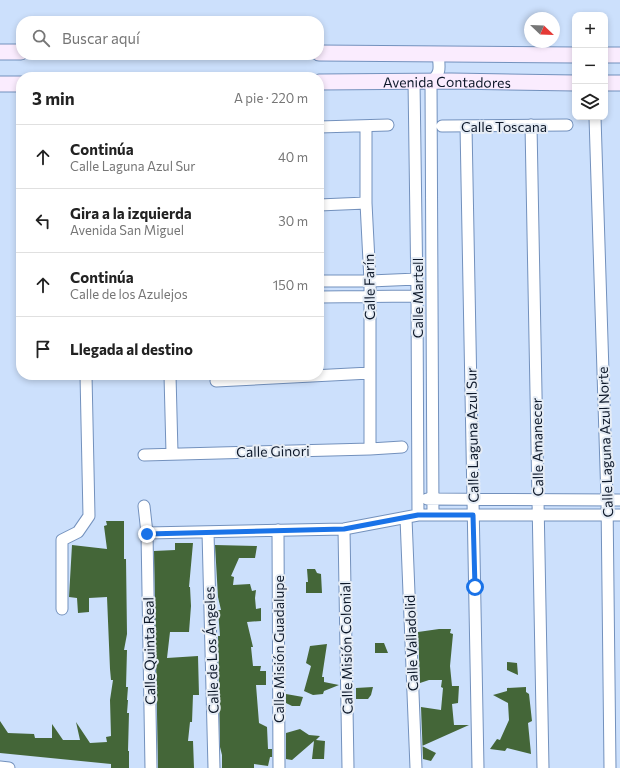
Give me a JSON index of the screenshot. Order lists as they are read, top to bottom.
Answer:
{
  "streets": {
    "main road": ["Avenida Contadores"],
    "street": [
      "Calle Toscana",
      "Calle Farín",
      "Calle Martell",
      "Calle Laguna Azul Sur",
      "Calle Laguna Azul Norte",
      "Calle Amanecer",
      "Calle Ginori",
      "Calle Valladolid",
      "Calle Misión Colonial",
      "Calle Misión Guadalupe",
      "Calle de Los Ángeles",
      "Calle Quinta Real"
    ]
  },
  "crossings": [
    ["Avenida Contadores", "Calle Martell"],
    ["Calle Toscana", "Calle Laguna Azul Sur"],
    ["Calle Toscana", "Calle Amanecer"],
    ["Calle Farín", "Calle Ginori"]
  ],
  "north": "bottom right",
  "page": {
    "map_buttons": ["+", "−"],
    "search": "Buscar aquí",
    "heading": ["3 min", "A pie · 220 m"],
    "list": [
      ["Continúa", "Calle Laguna Azul Sur", "40 m"],
      ["Gira a la izquierda", "Avenida San Miguel", "30 m"],
      ["Continúa", "Calle de los Azulejos", "150 m"],
      "Llegada al destino"
    ]
  }
}
